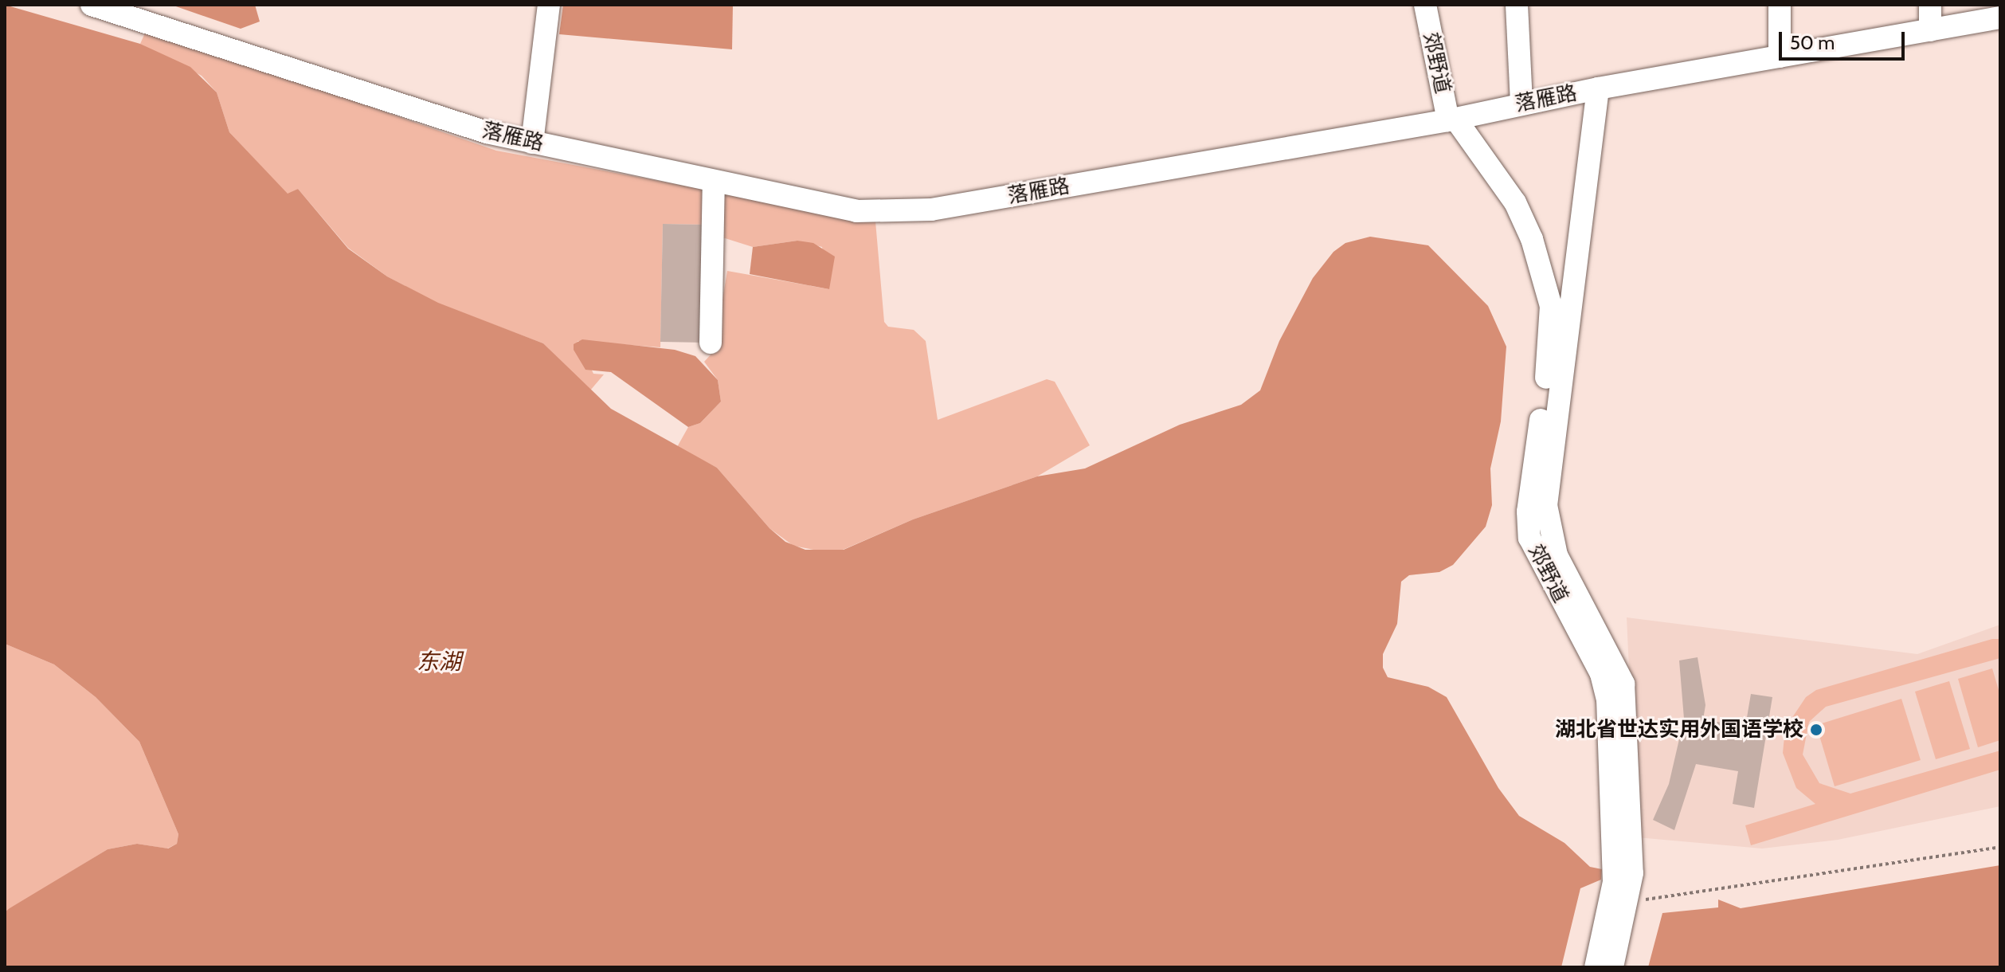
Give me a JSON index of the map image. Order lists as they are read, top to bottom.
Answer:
{
  "streets": {
    "street": ["郊野道", "落雁路"]
  },
  "crossings": [
    ["郊野道", "落雁路"]
  ],
  "water": ["东湖"],
  "places": ["湖北省世达实用外国语学校"],
  "scale_bar": "50 m"
}
